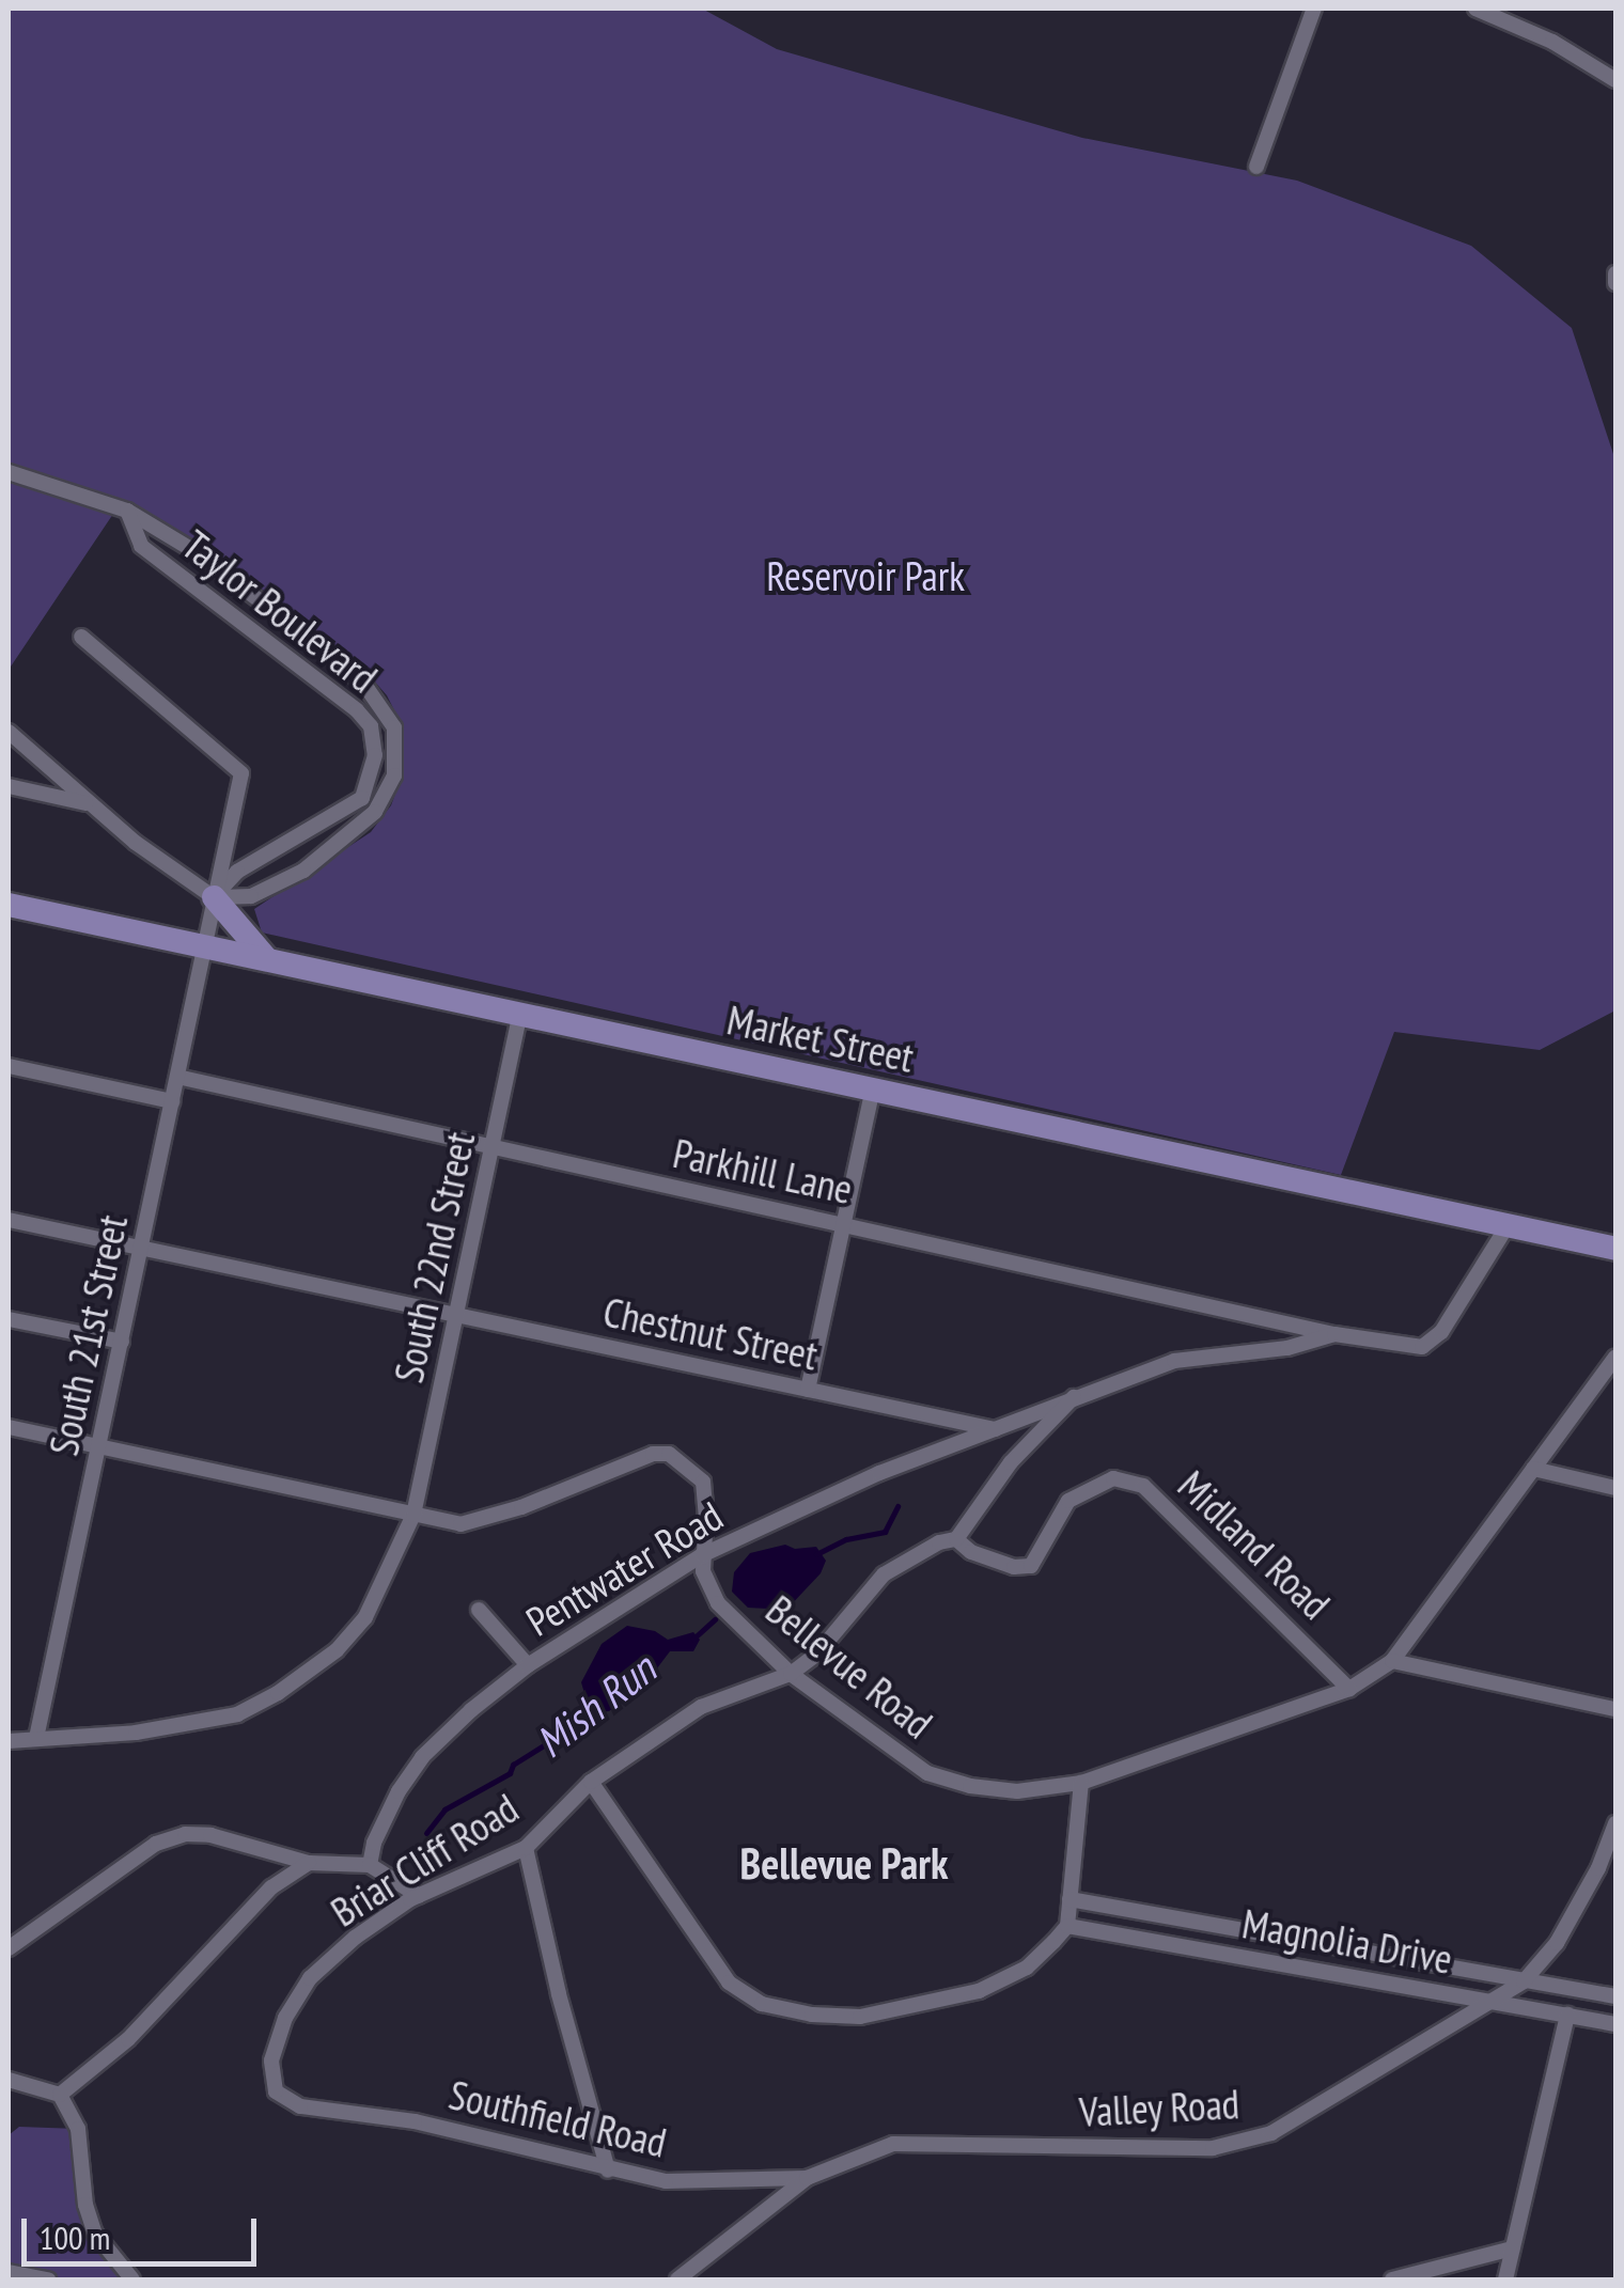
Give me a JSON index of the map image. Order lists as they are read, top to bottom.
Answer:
{
  "streets": {
    "main road": ["Market Street"],
    "street": [
      "Taylor Boulevard",
      "Parkhill Lane",
      "South 22nd Street",
      "Chestnut Street",
      "South 21st Street",
      "Midland Road",
      "Pentwater Road",
      "Bellevue Road",
      "Briar Cliff Road",
      "Magnolia Drive",
      "Valley Road",
      "Southfield Road"
    ]
  },
  "crossings": [
    ["Taylor Boulevard", "South 21st Street"],
    ["Market Street", "South 22nd Street"],
    ["Market Street", "South 21st Street"],
    ["Parkhill Lane", "South 22nd Street"],
    ["Parkhill Lane", "South 21st Street"],
    ["South 22nd Street", "Chestnut Street"],
    ["South 22nd Street", "South 21st Street"],
    ["South 22nd Street", "Bellevue Road"],
    ["Chestnut Street", "South 21st Street"],
    ["Chestnut Street", "Pentwater Road"],
    ["South 21st Street", "Bellevue Road"],
    ["Midland Road", "Bellevue Road"],
    ["Midland Road", "Briar Cliff Road"],
    ["Pentwater Road", "Bellevue Road"],
    ["Bellevue Road", "Briar Cliff Road"],
    ["Briar Cliff Road", "Southfield Road"],
    ["Magnolia Drive", "Valley Road"],
    ["Valley Road", "Southfield Road"]
  ],
  "districts": ["Bellevue Park"],
  "water": ["Mish Run"],
  "parks": ["Reservoir Park"],
  "scale_bar": "100 m"
}
